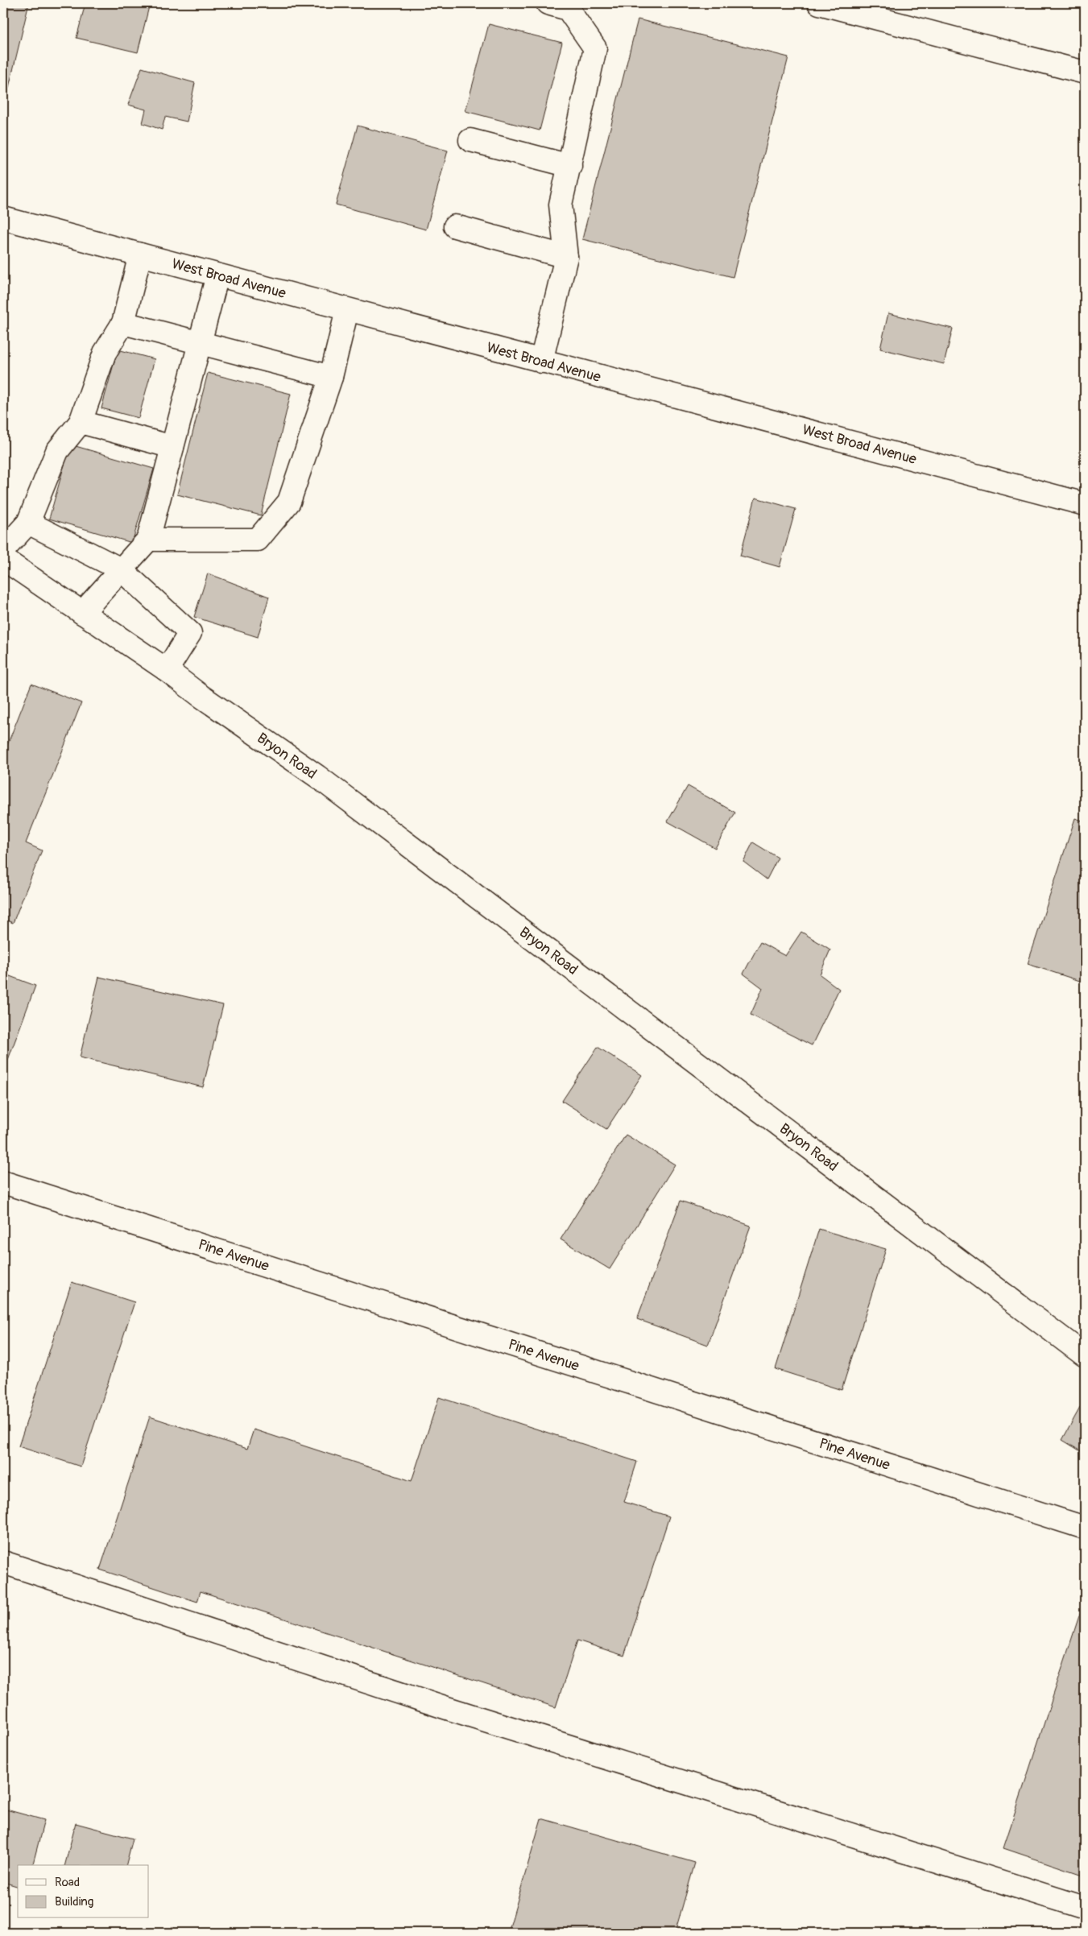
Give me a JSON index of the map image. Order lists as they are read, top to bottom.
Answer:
{
  "streets": {
    "main road": ["West Broad Avenue", "Bryon Road", "Pine Avenue"]
  },
  "legend": ["Road", "Building"]
}
